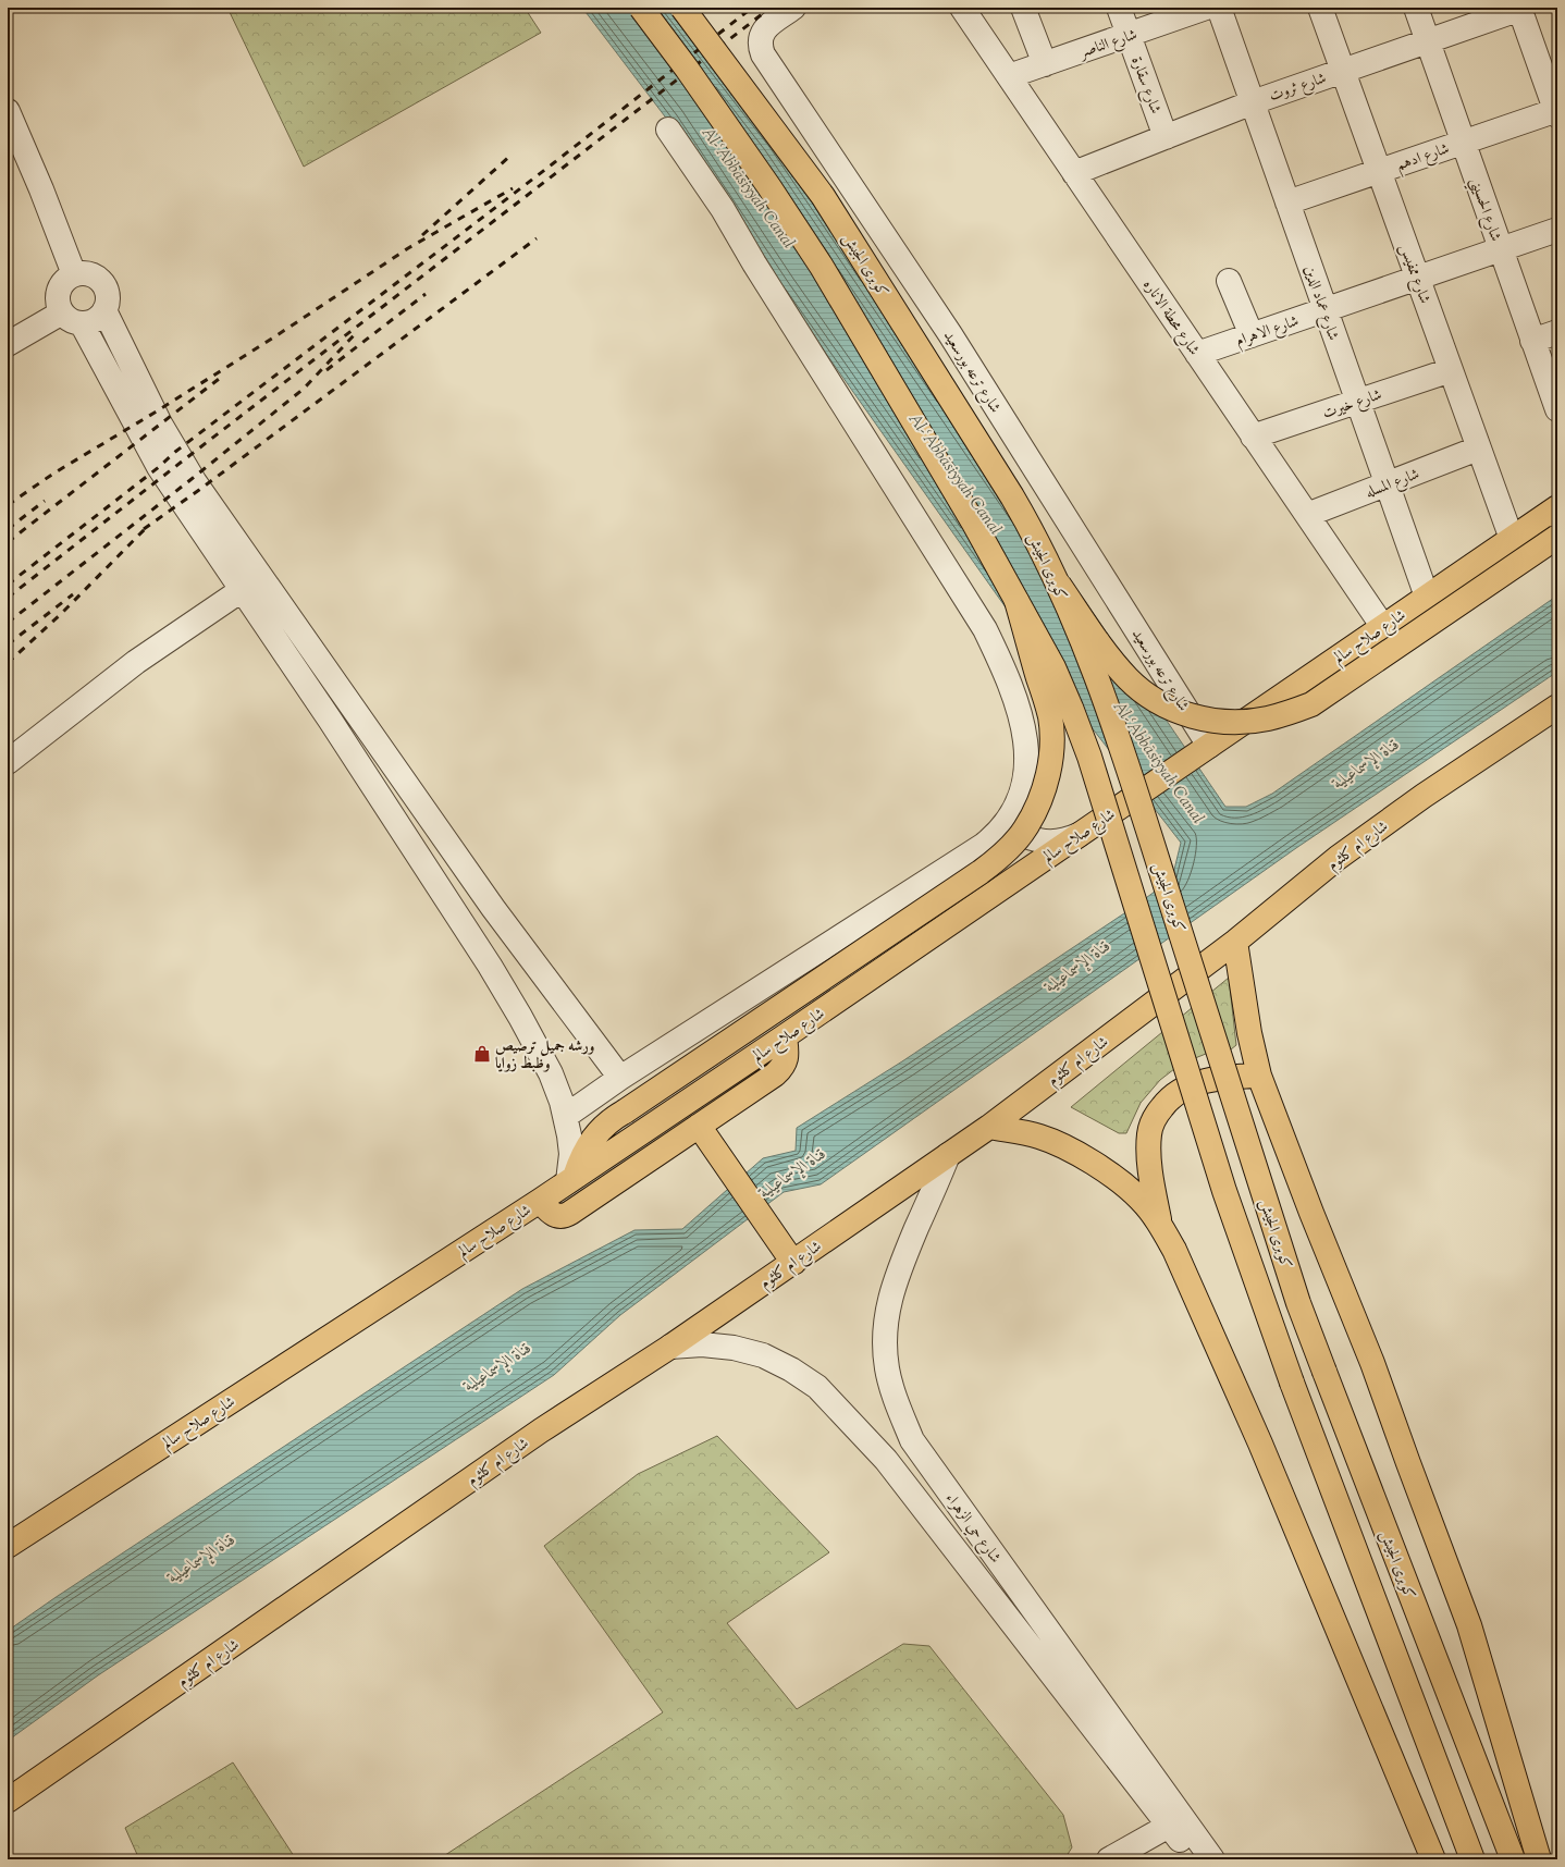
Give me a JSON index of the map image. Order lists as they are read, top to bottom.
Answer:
{
  "streets": {
    "main road": ["كوبرى الجيش", "شارع صلاح سالم", "شارع ام كلثوم"],
    "street": [
      "شارع الناصر",
      "شارع سقارة",
      "شارع ثروت",
      "شارع ادهم",
      "شارع الحسيني",
      "شارع ممفيس",
      "شارع عماد الدين",
      "شارع محطة الاناره",
      "شارع الاهرام",
      "شارع ترعه بورسعيد",
      "شارع خيرت",
      "شارع المسله",
      "شارع حي الزهراء"
    ]
  },
  "crossings": [
    ["شارع الناصر", "شارع سقارة"],
    ["شارع الناصر", "شارع محطة الاناره"],
    ["شارع سقارة", "شارع ثروت"],
    ["شارع ثروت", "شارع الحسيني"],
    ["شارع ثروت", "شارع ممفيس"],
    ["شارع ثروت", "شارع عماد الدين"],
    ["شارع ثروت", "شارع محطة الاناره"],
    ["شارع ادهم", "شارع الحسيني"],
    ["شارع ادهم", "شارع ممفيس"],
    ["شارع ادهم", "شارع عماد الدين"],
    ["شارع الحسيني", "شارع الاهرام"],
    ["شارع ممفيس", "شارع الاهرام"],
    ["شارع ممفيس", "شارع خيرت"],
    ["شارع ممفيس", "شارع المسله"],
    ["شارع ممفيس", "شارع صلاح سالم"],
    ["شارع عماد الدين", "شارع الاهرام"],
    ["شارع عماد الدين", "شارع خيرت"],
    ["شارع عماد الدين", "شارع المسله"],
    ["شارع عماد الدين", "شارع صلاح سالم"],
    ["شارع محطة الاناره", "شارع الاهرام"],
    ["شارع محطة الاناره", "شارع خيرت"],
    ["شارع محطة الاناره", "شارع المسله"],
    ["شارع محطة الاناره", "شارع صلاح سالم"],
    ["شارع ترعه بورسعيد", "شارع صلاح سالم"],
    ["شارع ام كلثوم", "شارع حي الزهراء"]
  ],
  "water": ["Al-ʿAbbāsiyyah Canal", "قناة الإسماعيلية"],
  "places": {
    "shop": ["ورشه جميل ترصيص وظبط زوايا"]
  }
}
